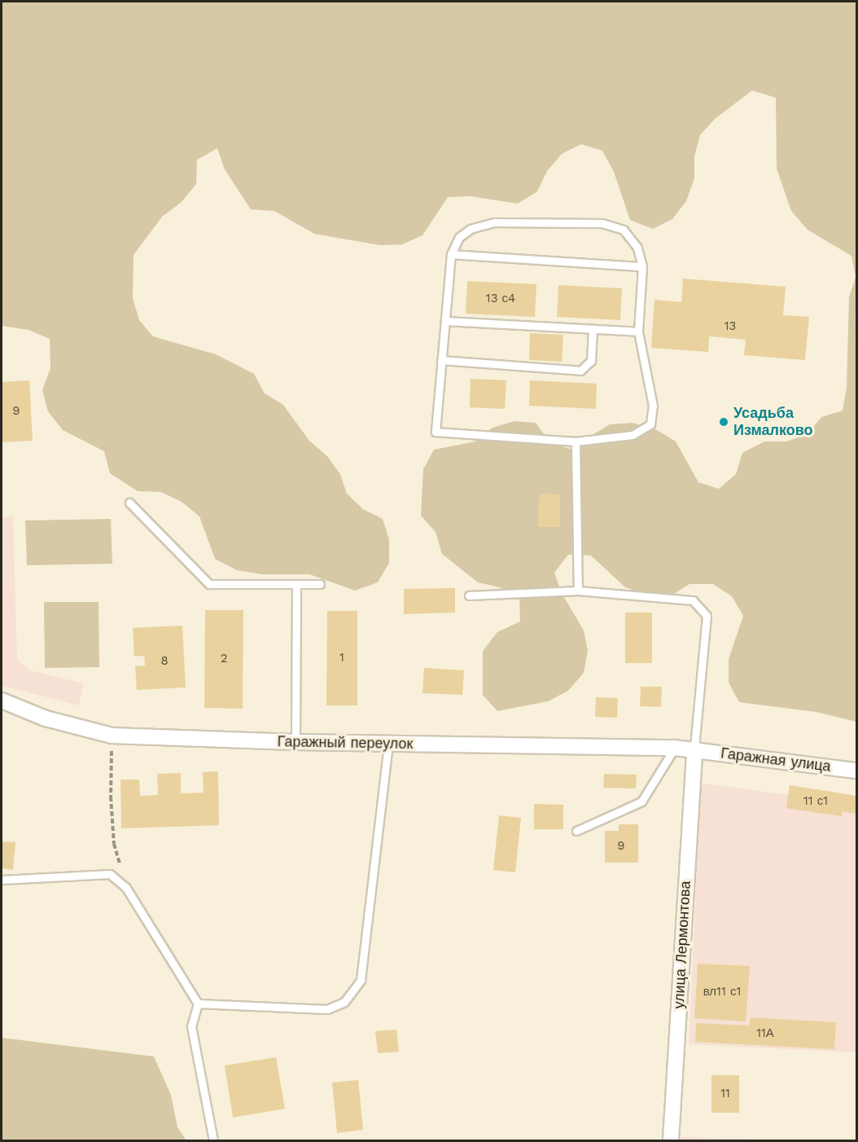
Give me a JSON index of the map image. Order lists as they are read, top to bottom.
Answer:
{
  "streets": {
    "street": ["Гаражный переулок", "Гаражная улица", "улица Лермонтова"]
  },
  "crossings": [
    ["Гаражный переулок", "Гаражная улица"],
    ["Гаражный переулок", "улица Лермонтова"],
    ["Гаражная улица", "улица Лермонтова"]
  ],
  "places": ["Усадьба Измалково"],
  "house_numbers": [
    "13 с4",
    "13",
    "9",
    "1",
    "2",
    "8",
    "11 с1",
    "9",
    "вл11 с1",
    "11А",
    "11"
  ]
}
